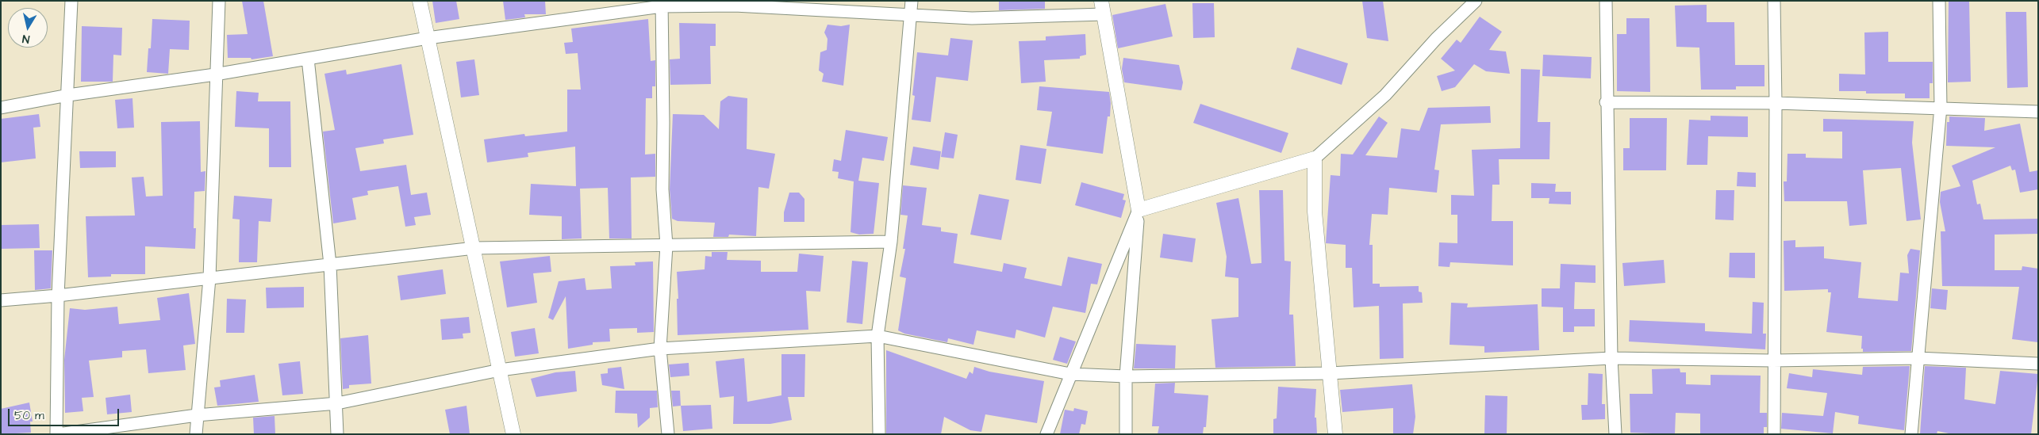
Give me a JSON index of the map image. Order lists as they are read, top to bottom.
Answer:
{
  "scale_bar": "50 m",
  "north": "bottom"
}
